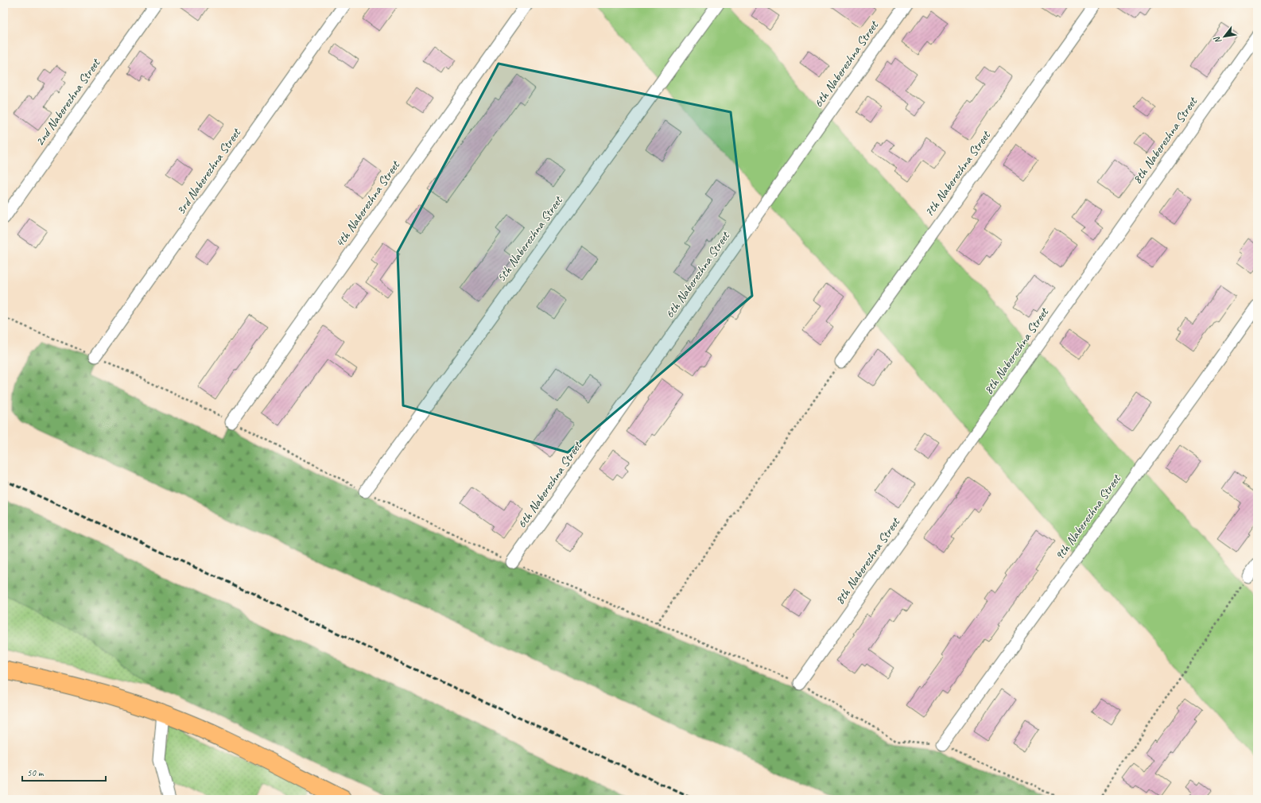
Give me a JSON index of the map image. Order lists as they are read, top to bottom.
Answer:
{
  "streets": {
    "street": [
      "6th Naberezhna Street",
      "2nd Naberezhna Street",
      "8th Naberezhna Street",
      "3rd Naberezhna Street",
      "7th Naberezhna Street",
      "4th Naberezhna Street",
      "5th Naberezhna Street",
      "9th Naberezhna Street"
    ]
  },
  "scale_bar": "50 m",
  "north": "bottom left"
}
